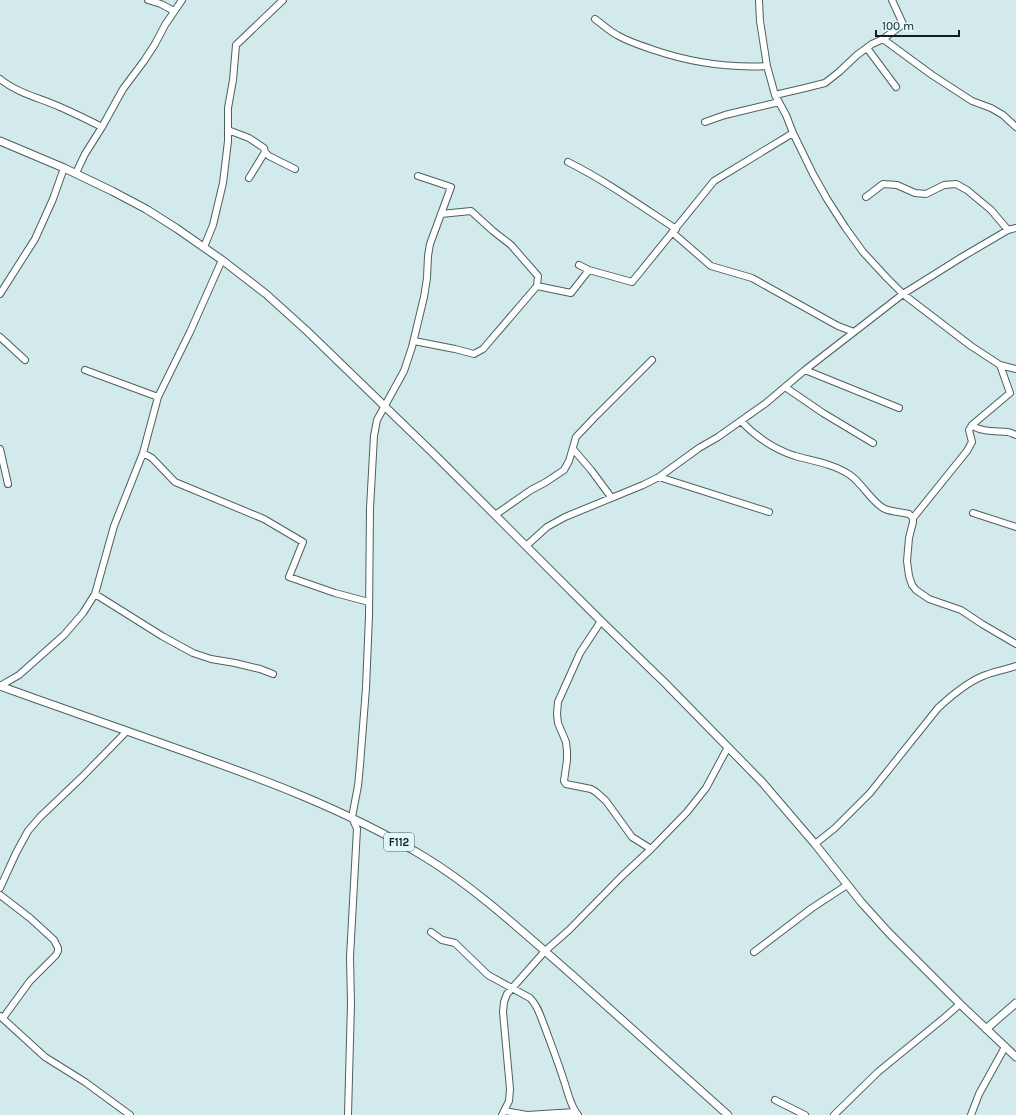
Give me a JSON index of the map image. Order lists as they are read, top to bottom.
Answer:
{
  "streets": {
    "main road": ["F112"]
  },
  "scale_bar": "100 m"
}
